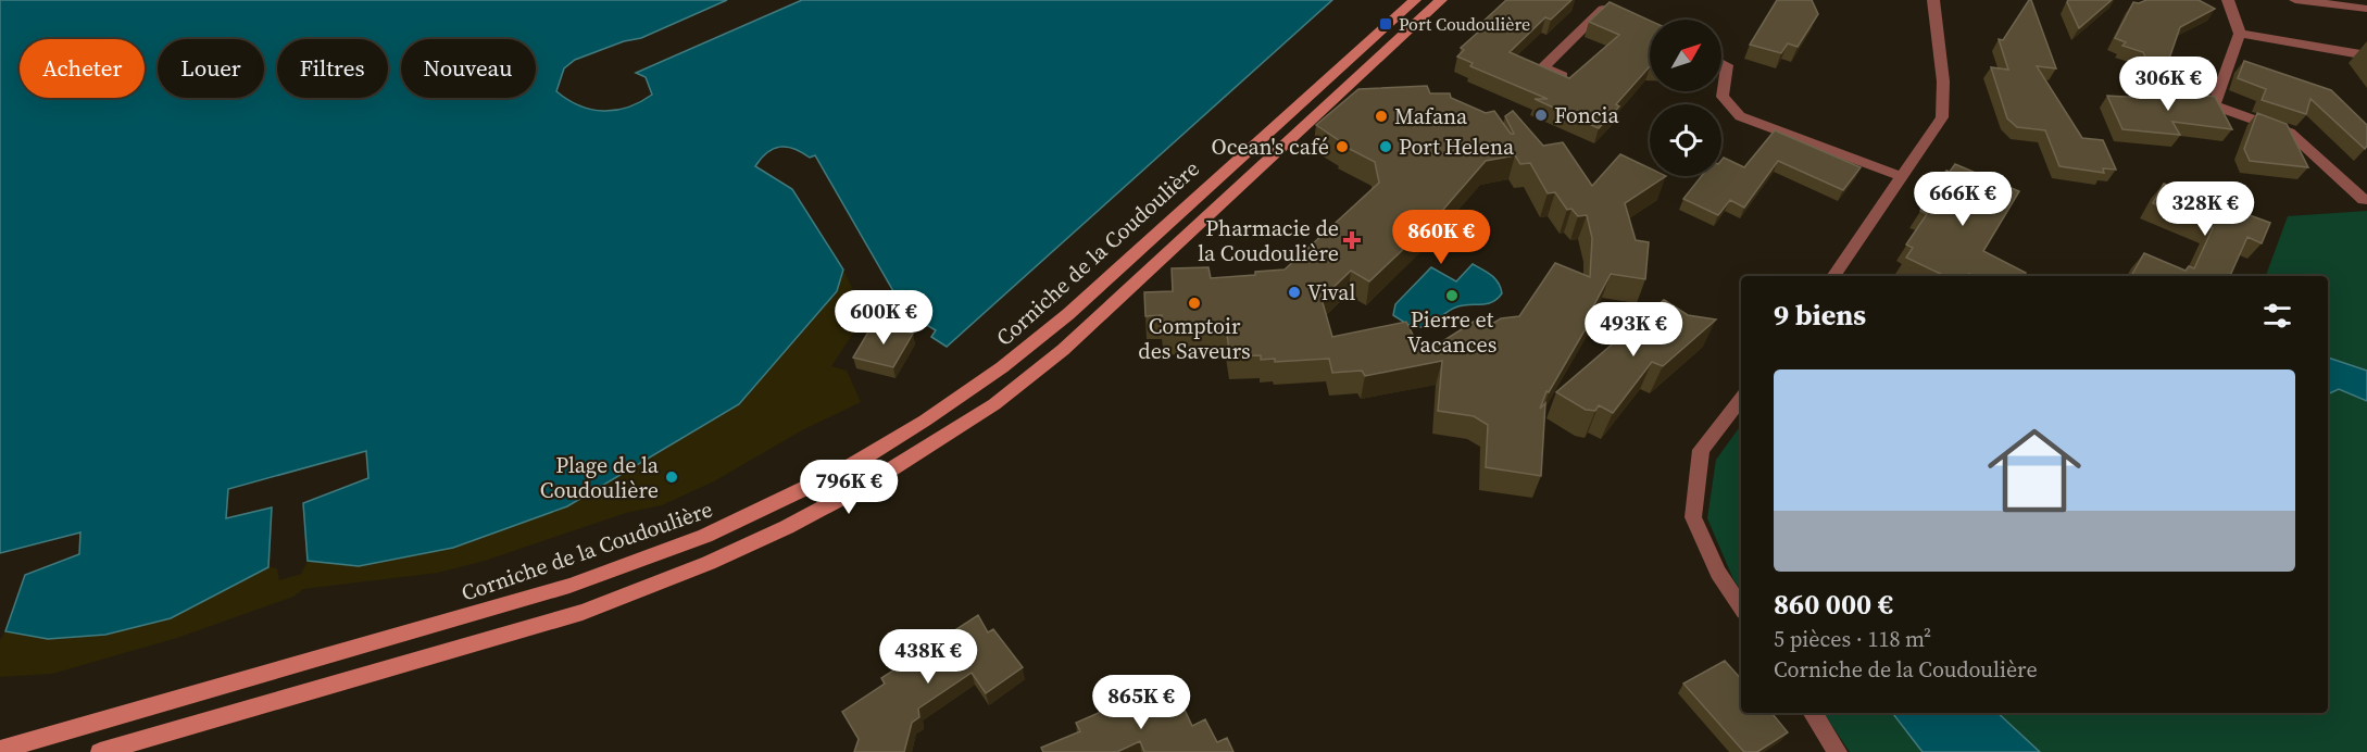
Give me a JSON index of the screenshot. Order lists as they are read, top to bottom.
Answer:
{
  "streets": {
    "main road": ["Corniche de la Coudoulière"]
  },
  "places": {
    "transit": ["Port Coudoulière"],
    "other": [
      "Foncia",
      "Mafana",
      "Ocean's café",
      "Port Helena",
      "Vival",
      "Pierre et Vacances",
      "Comptoir des Saveurs",
      "Plage de la Coudoulière"
    ],
    "health": ["Pharmacie de la Coudoulière"]
  },
  "north": "top right",
  "page": {
    "chip": [
      "Acheter",
      "Louer",
      "Filtres",
      "Nouveau"
    ],
    "price": [
      "306K €",
      "666K €",
      "328K €",
      "860K €",
      "600K €",
      "493K €",
      "796K €",
      "438K €",
      "865K €"
    ],
    "heading": "9 biens",
    "list": [
      {
        "name": "860 000 €",
        "note": "5 pièces · 118 m² · Corniche de la Coudoulière"
      }
    ]
  }
}
